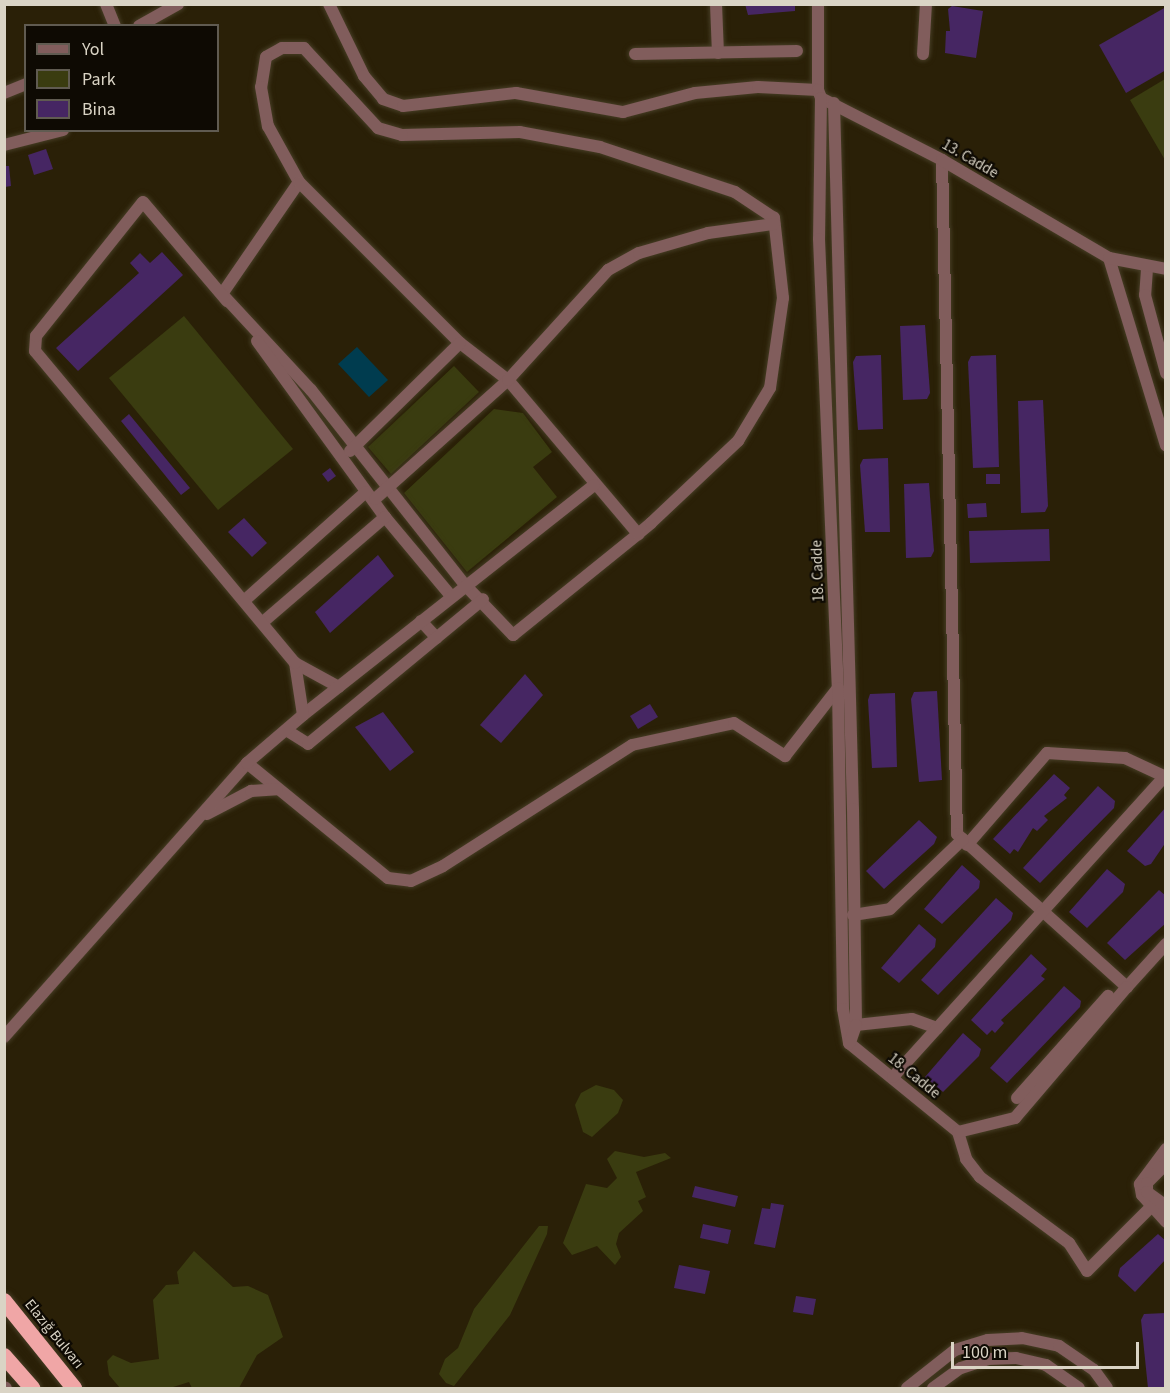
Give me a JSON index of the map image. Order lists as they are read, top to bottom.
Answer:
{
  "streets": {
    "highway": ["Elazığ Bulvarı"],
    "street": ["13. Cadde", "18. Cadde"]
  },
  "crossings": [
    ["13. Cadde", "18. Cadde"]
  ],
  "legend": ["Yol", "Park", "Bina"],
  "scale_bar": "100 m"
}
